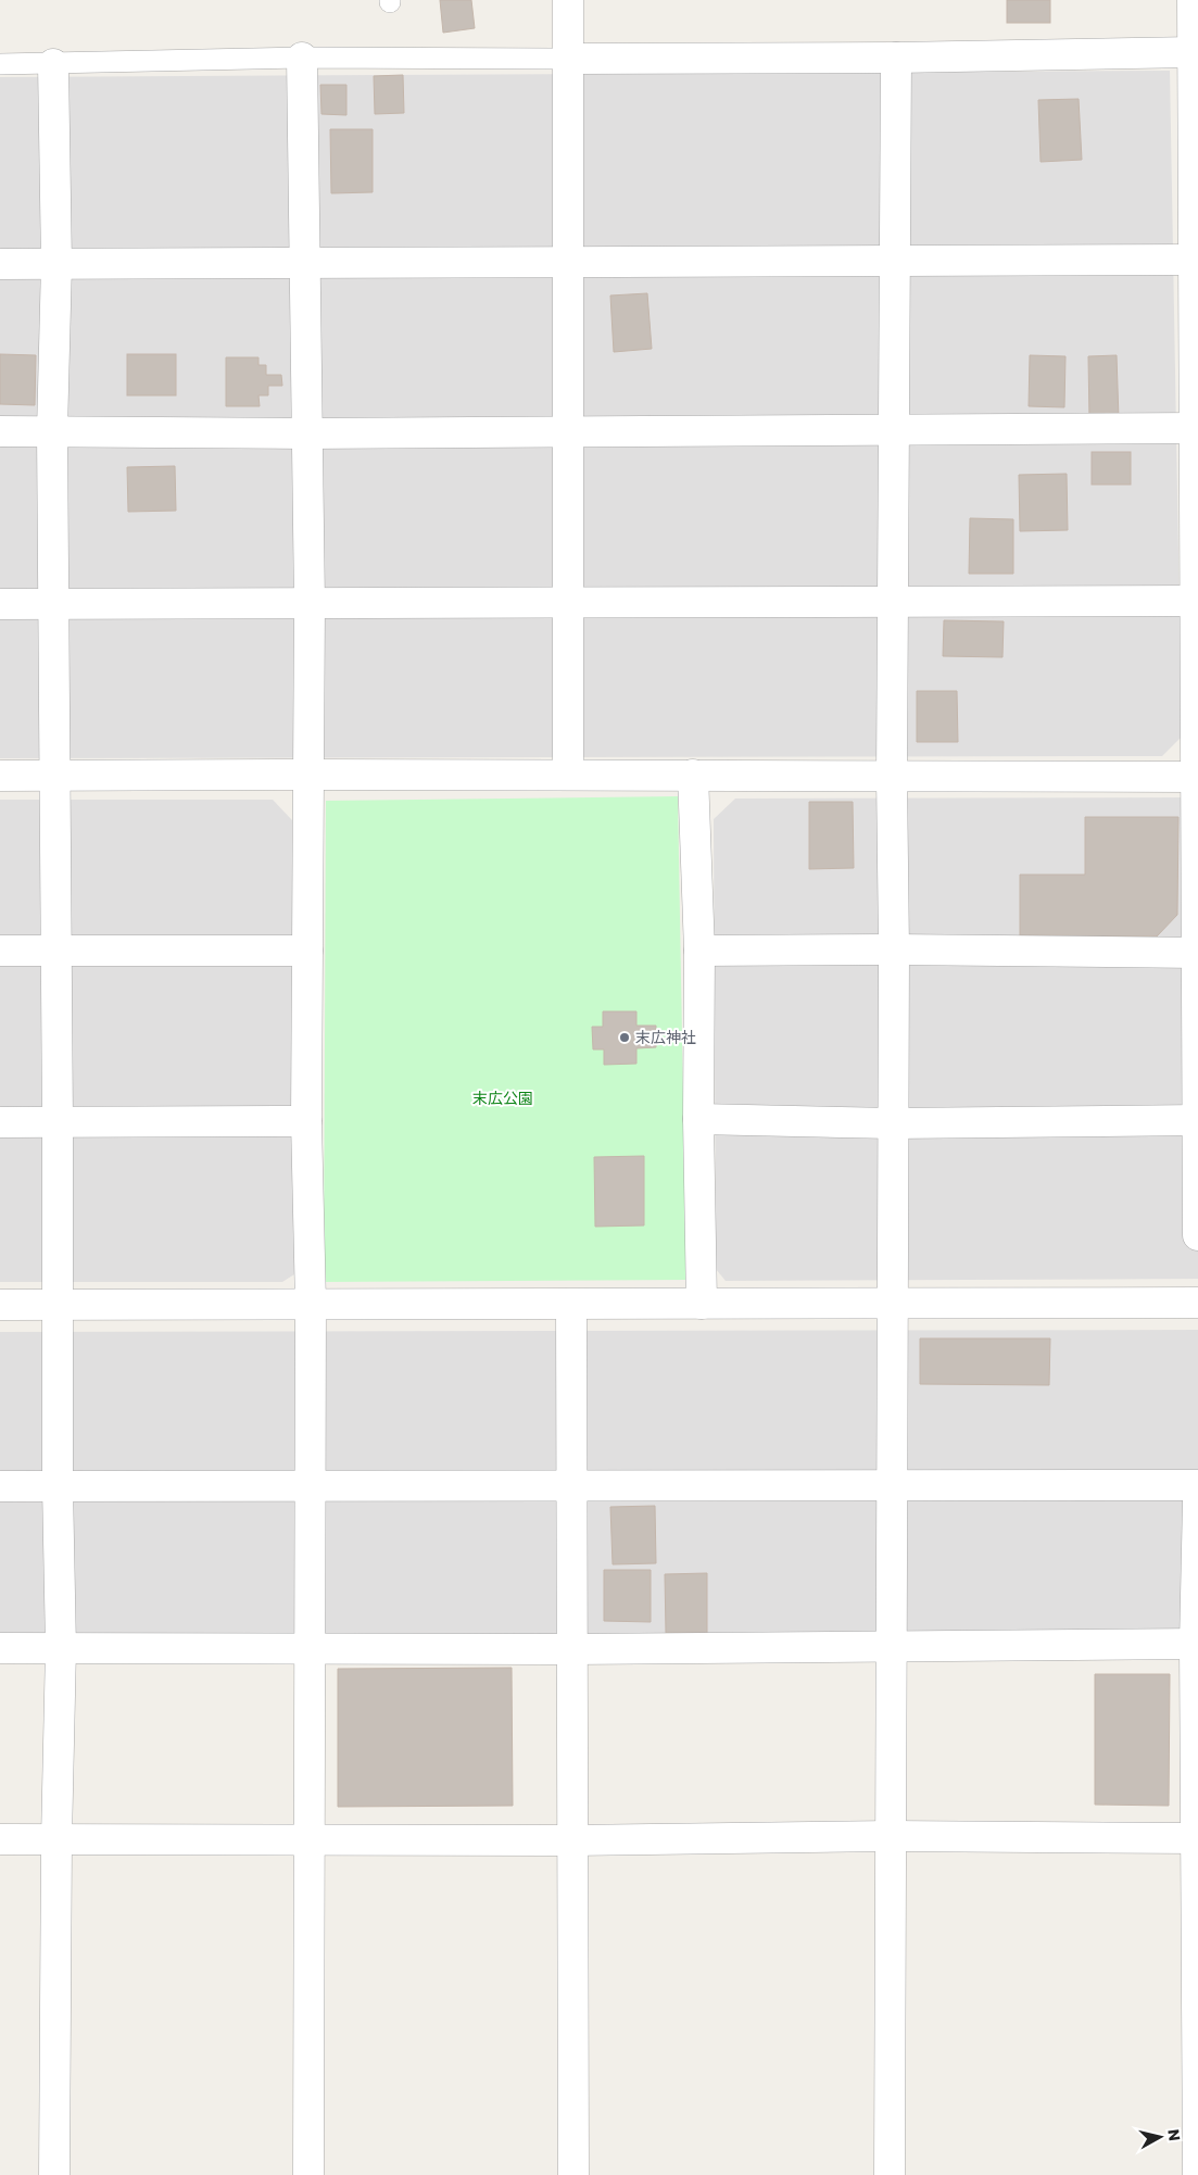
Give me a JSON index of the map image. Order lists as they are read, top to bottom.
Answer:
{
  "parks": ["末広公園"],
  "places": ["末広神社"],
  "north": "right"
}
